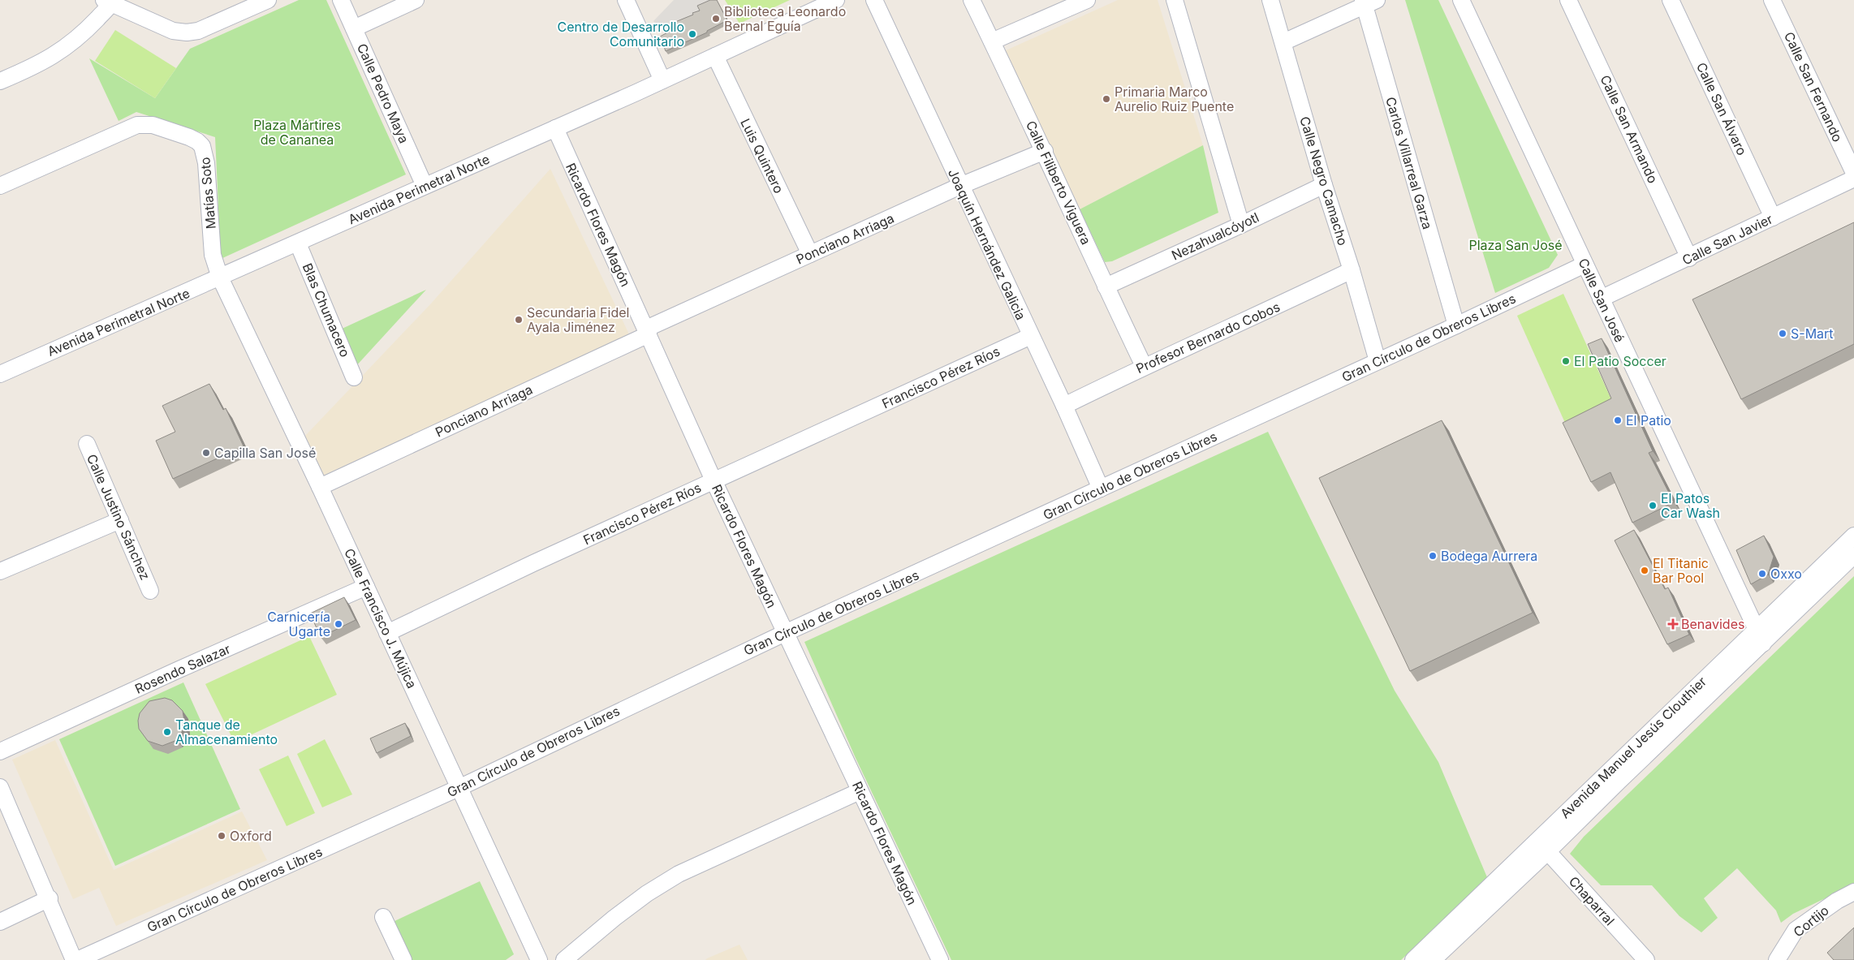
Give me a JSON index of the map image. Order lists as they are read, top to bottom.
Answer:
{
  "streets": {
    "street": [
      "Calle San Fernando",
      "Calle Pedro Maya",
      "Calle San Álvaro",
      "Calle San Armando",
      "Luis Quintero",
      "Carlos Villarreal Garza",
      "Calle Negro Camacho",
      "Calle Filiberto Viguera",
      "Avenida Perimetral Norte",
      "Matías Soto",
      "Ricardo Flores Magón",
      "Nezahualcóyotl",
      "Ponciano Arriaga",
      "Calle San Javier",
      "Joaquín Hernández Galicia",
      "Calle San José",
      "Blas Chumacero",
      "Profesor Bernardo Cobos",
      "Gran Círculo de Obreros Libres",
      "Francisco Pérez Ríos",
      "Calle Justino Sánchez",
      "Calle Francisco J. Mújica",
      "Rosendo Salazar",
      "Avenida Manuel Jesús Clouthier",
      "Chaparral",
      "Cortijo"
    ]
  },
  "crossings": [
    ["Calle Pedro Maya", "Avenida Perimetral Norte"],
    ["Calle San Álvaro", "Calle San Javier"],
    ["Calle San Armando", "Calle San Javier"],
    ["Luis Quintero", "Avenida Perimetral Norte"],
    ["Luis Quintero", "Ponciano Arriaga"],
    ["Carlos Villarreal Garza", "Gran Círculo de Obreros Libres"],
    ["Calle Negro Camacho", "Nezahualcóyotl"],
    ["Calle Negro Camacho", "Profesor Bernardo Cobos"],
    ["Calle Negro Camacho", "Gran Círculo de Obreros Libres"],
    ["Calle Filiberto Viguera", "Nezahualcóyotl"],
    ["Calle Filiberto Viguera", "Ponciano Arriaga"],
    ["Calle Filiberto Viguera", "Profesor Bernardo Cobos"],
    ["Avenida Perimetral Norte", "Matías Soto"],
    ["Avenida Perimetral Norte", "Ricardo Flores Magón"],
    ["Avenida Perimetral Norte", "Blas Chumacero"],
    ["Avenida Perimetral Norte", "Calle Francisco J. Mújica"],
    ["Matías Soto", "Calle Francisco J. Mújica"],
    ["Ricardo Flores Magón", "Ponciano Arriaga"],
    ["Ricardo Flores Magón", "Gran Círculo de Obreros Libres"],
    ["Ricardo Flores Magón", "Francisco Pérez Ríos"],
    ["Ponciano Arriaga", "Joaquín Hernández Galicia"],
    ["Ponciano Arriaga", "Calle Francisco J. Mújica"],
    ["Calle San Javier", "Calle San José"],
    ["Joaquín Hernández Galicia", "Profesor Bernardo Cobos"],
    ["Joaquín Hernández Galicia", "Gran Círculo de Obreros Libres"],
    ["Joaquín Hernández Galicia", "Francisco Pérez Ríos"],
    ["Calle San José", "Gran Círculo de Obreros Libres"],
    ["Calle San José", "Avenida Manuel Jesús Clouthier"],
    ["Gran Círculo de Obreros Libres", "Calle Francisco J. Mújica"],
    ["Francisco Pérez Ríos", "Calle Francisco J. Mújica"],
    ["Calle Francisco J. Mújica", "Rosendo Salazar"],
    ["Avenida Manuel Jesús Clouthier", "Chaparral"]
  ],
  "parks": ["Plaza Mártires de Cananea", "Plaza San José"],
  "places": {
    "other": [
      "Biblioteca Leonardo Bernal Eguía",
      "Centro de Desarrollo Comunitario",
      "Primaria Marco Aurelio Ruiz Puente",
      "Secundaria Fidel Ayala Jiménez",
      "S-Mart",
      "El Patio Soccer",
      "El Patio",
      "Capilla San José",
      "El Patos Car Wash",
      "Bodega Aurrera",
      "El Titanic Bar Pool",
      "Oxxo",
      "Carnicería Ugarte",
      "Tanque de Almacenamiento",
      "Oxford"
    ],
    "health": ["Benavides"]
  }
}
